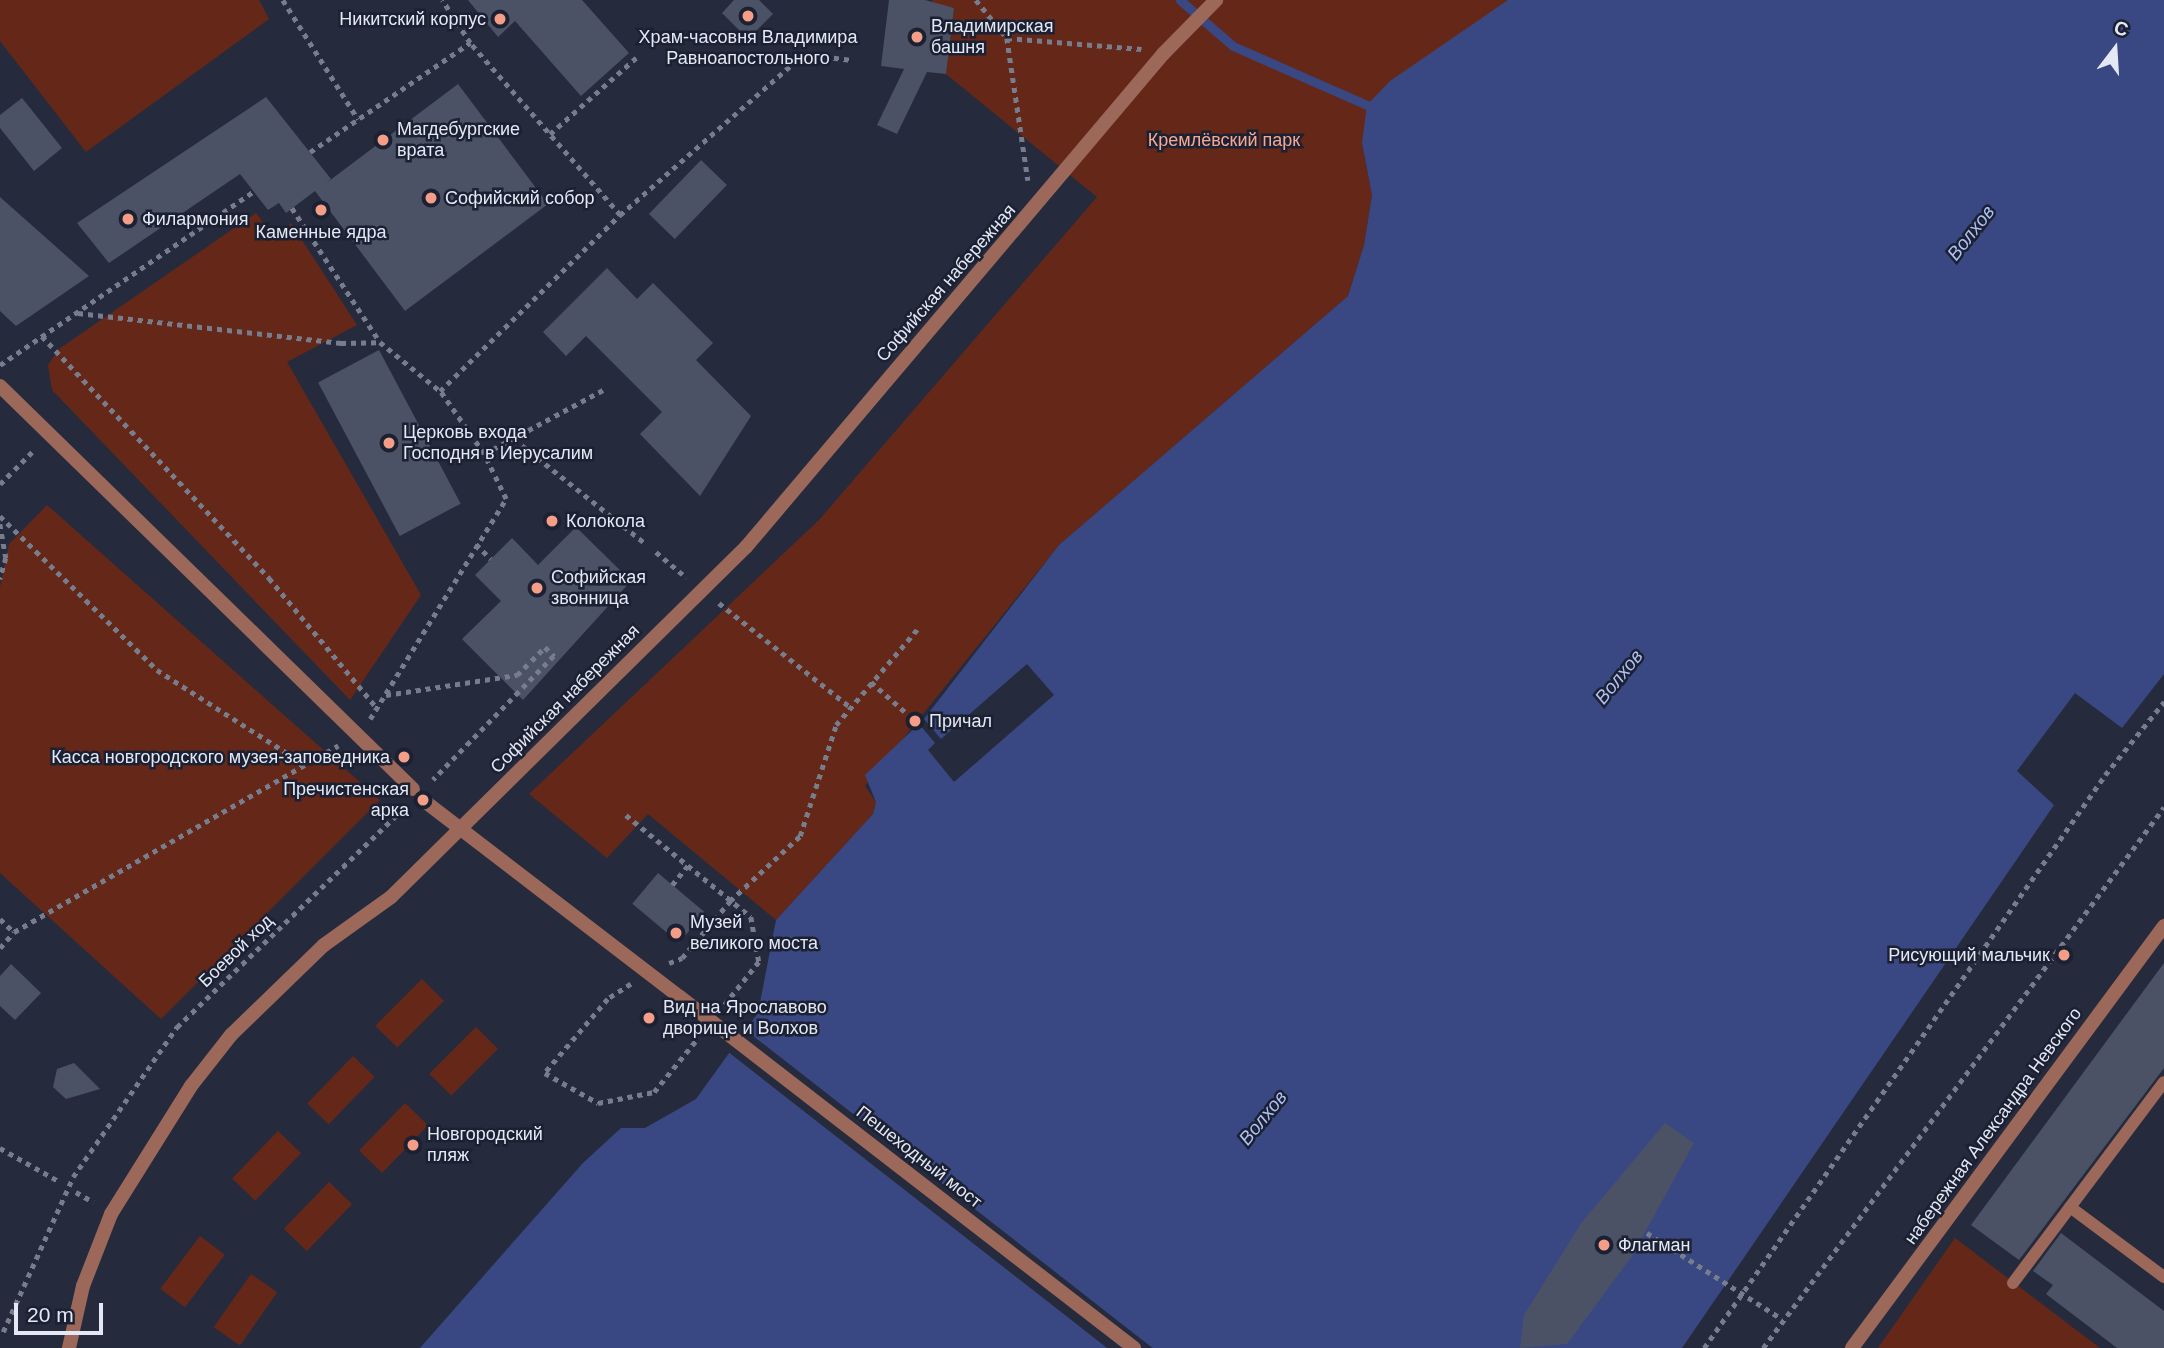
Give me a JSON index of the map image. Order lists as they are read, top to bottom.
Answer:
{
  "streets": {
    "street": ["Софийская набережная", "набережная Александра Невского", "Пешеходный мост"],
    "path": ["Боевой ход"]
  },
  "crossings": [
    ["Софийская набережная", "Пешеходный мост"]
  ],
  "water": ["Волхов"],
  "parks": ["Кремлёвский парк"],
  "places": [
    "Храм-часовня Владимира Равноапостольного",
    "Никитский корпус",
    "Владимирская башня",
    "Магдебургские врата",
    "Софийский собор",
    "Каменные ядра",
    "Филармония",
    "Церковь входа Господня в Иерусалим",
    "Колокола",
    "Софийская звонница",
    "Причал",
    "Касса новгородского музея-заповедника",
    "Пречистенская арка",
    "Музей великого моста",
    "Рисующий мальчик",
    "Вид на Ярославово дворище и Волхов",
    "Новгородский пляж",
    "Флагман"
  ],
  "scale_bar": "20 m",
  "north": "top"
}
